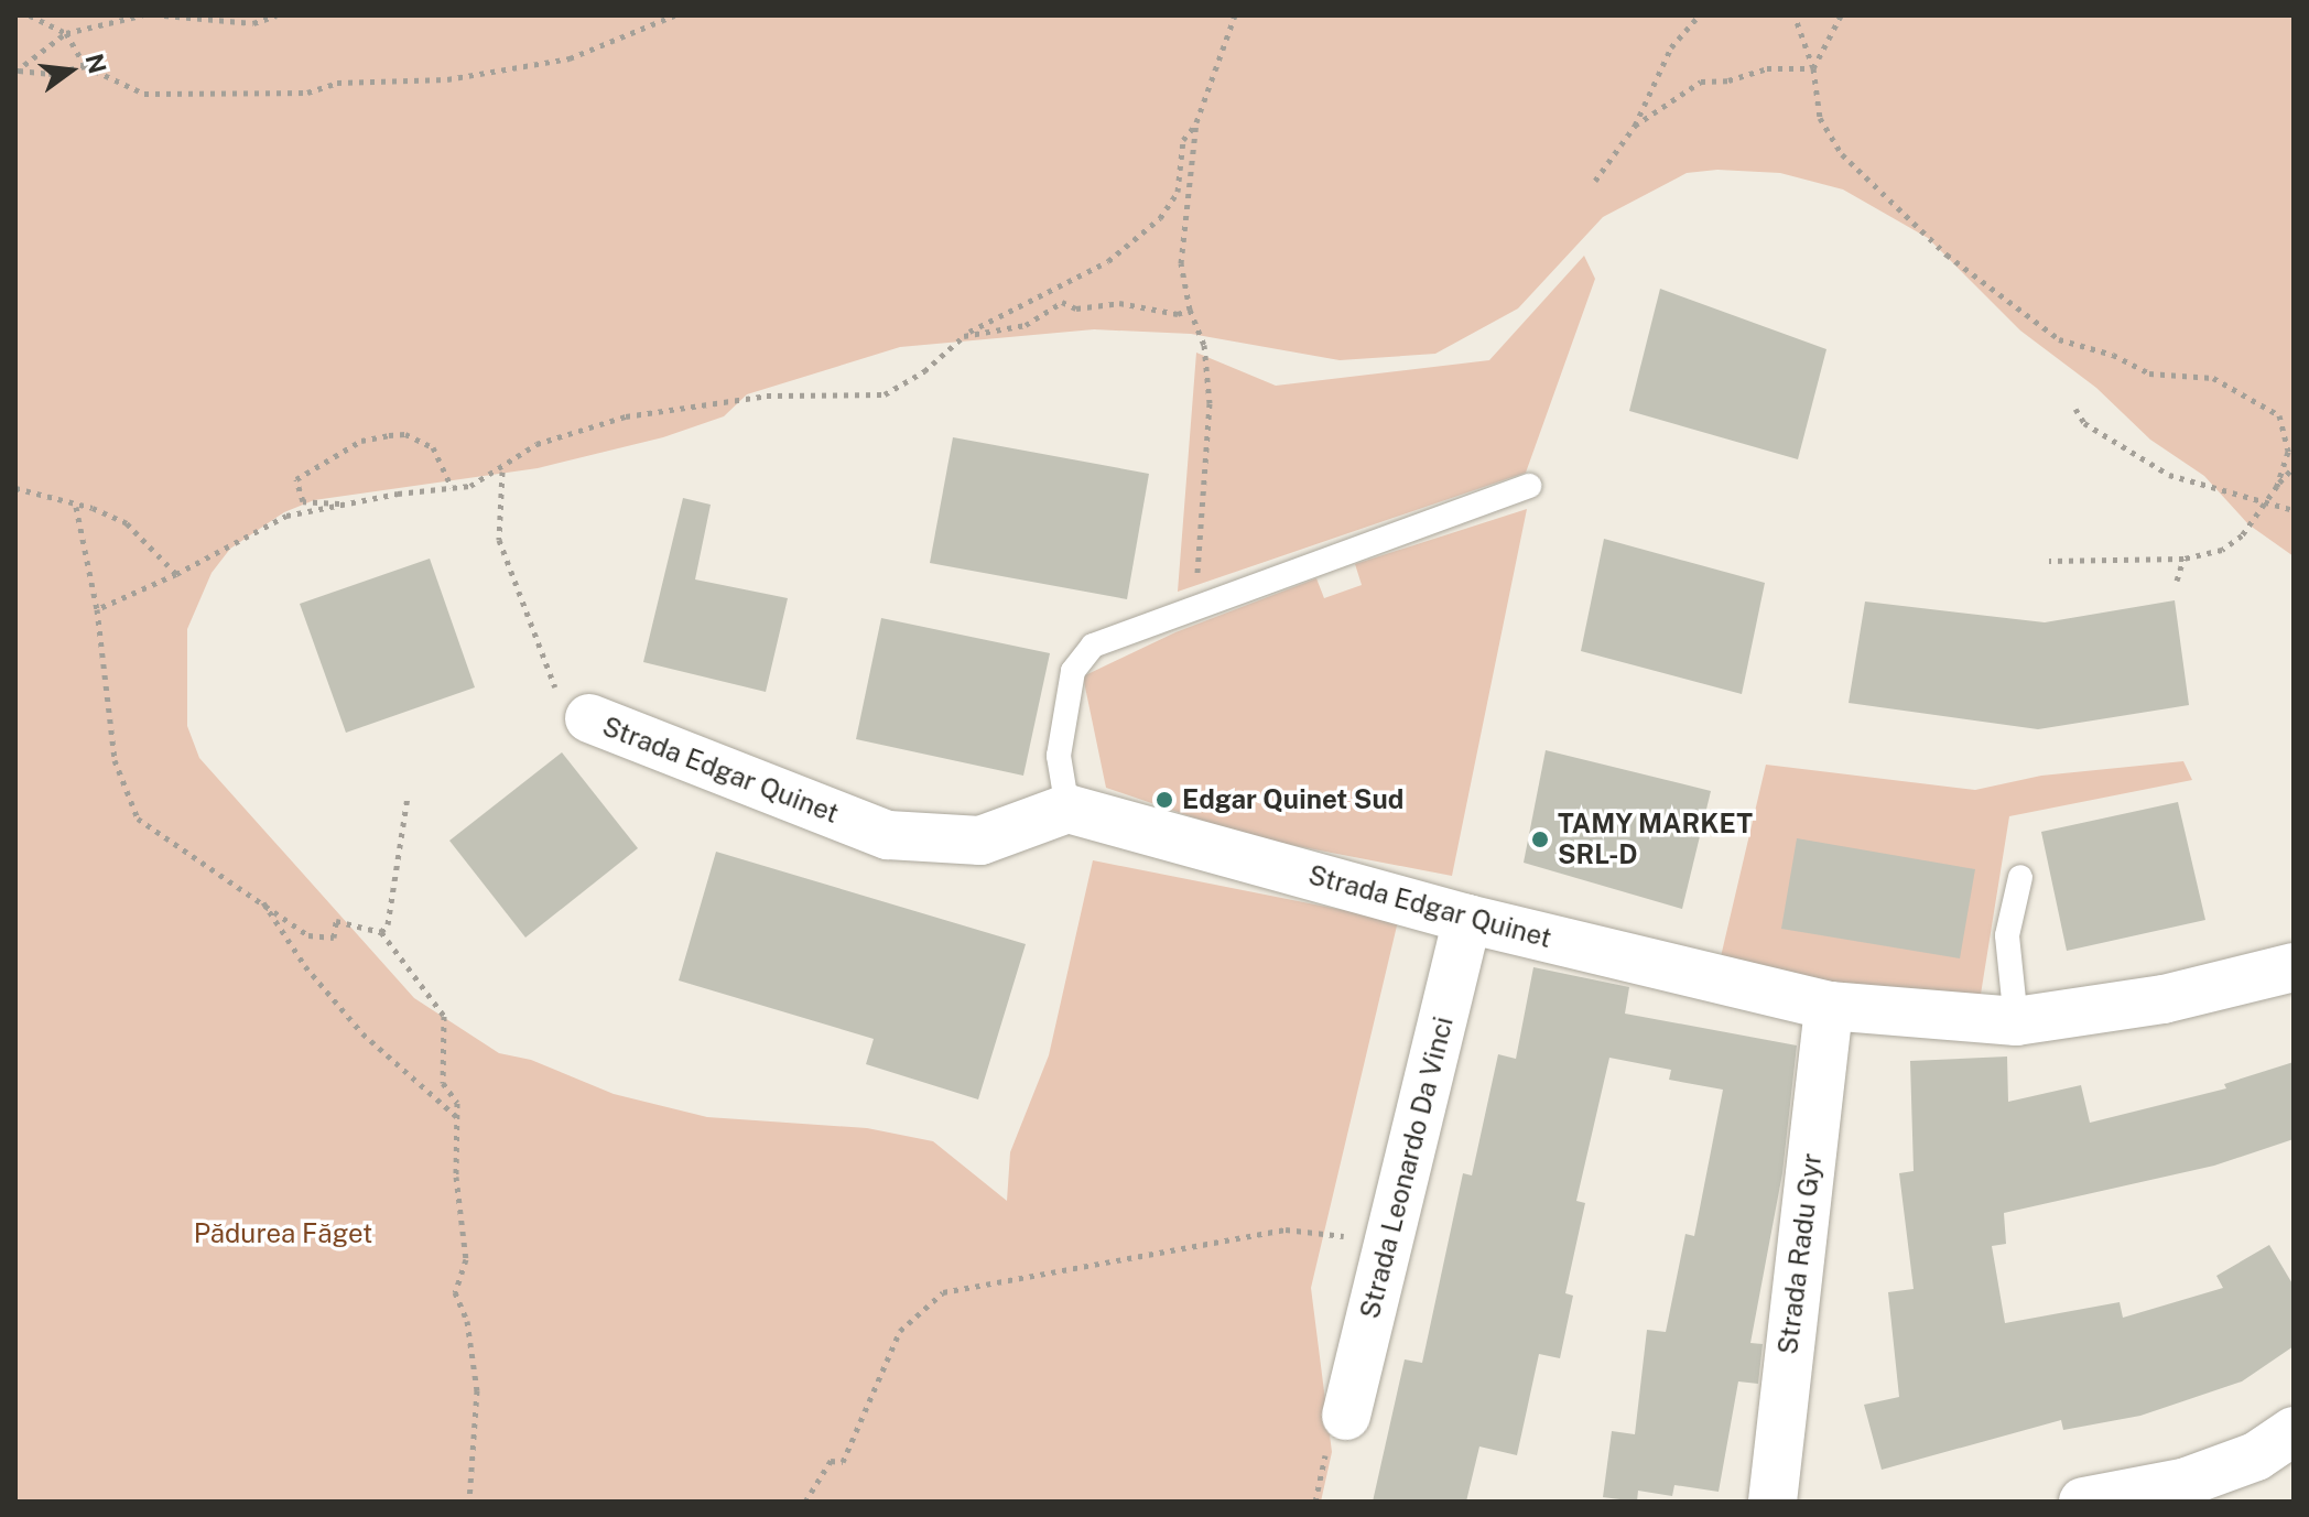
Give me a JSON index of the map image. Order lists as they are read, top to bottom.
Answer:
{
  "streets": {
    "street": ["Strada Edgar Quinet", "Strada Leonardo Da Vinci", "Strada Radu Gyr"]
  },
  "crossings": [
    ["Strada Edgar Quinet", "Strada Leonardo Da Vinci"],
    ["Strada Edgar Quinet", "Strada Radu Gyr"]
  ],
  "parks": ["Pădurea Făget"],
  "places": ["Edgar Quinet Sud", "TAMY MARKET SRL-D"],
  "north": "right"
}
